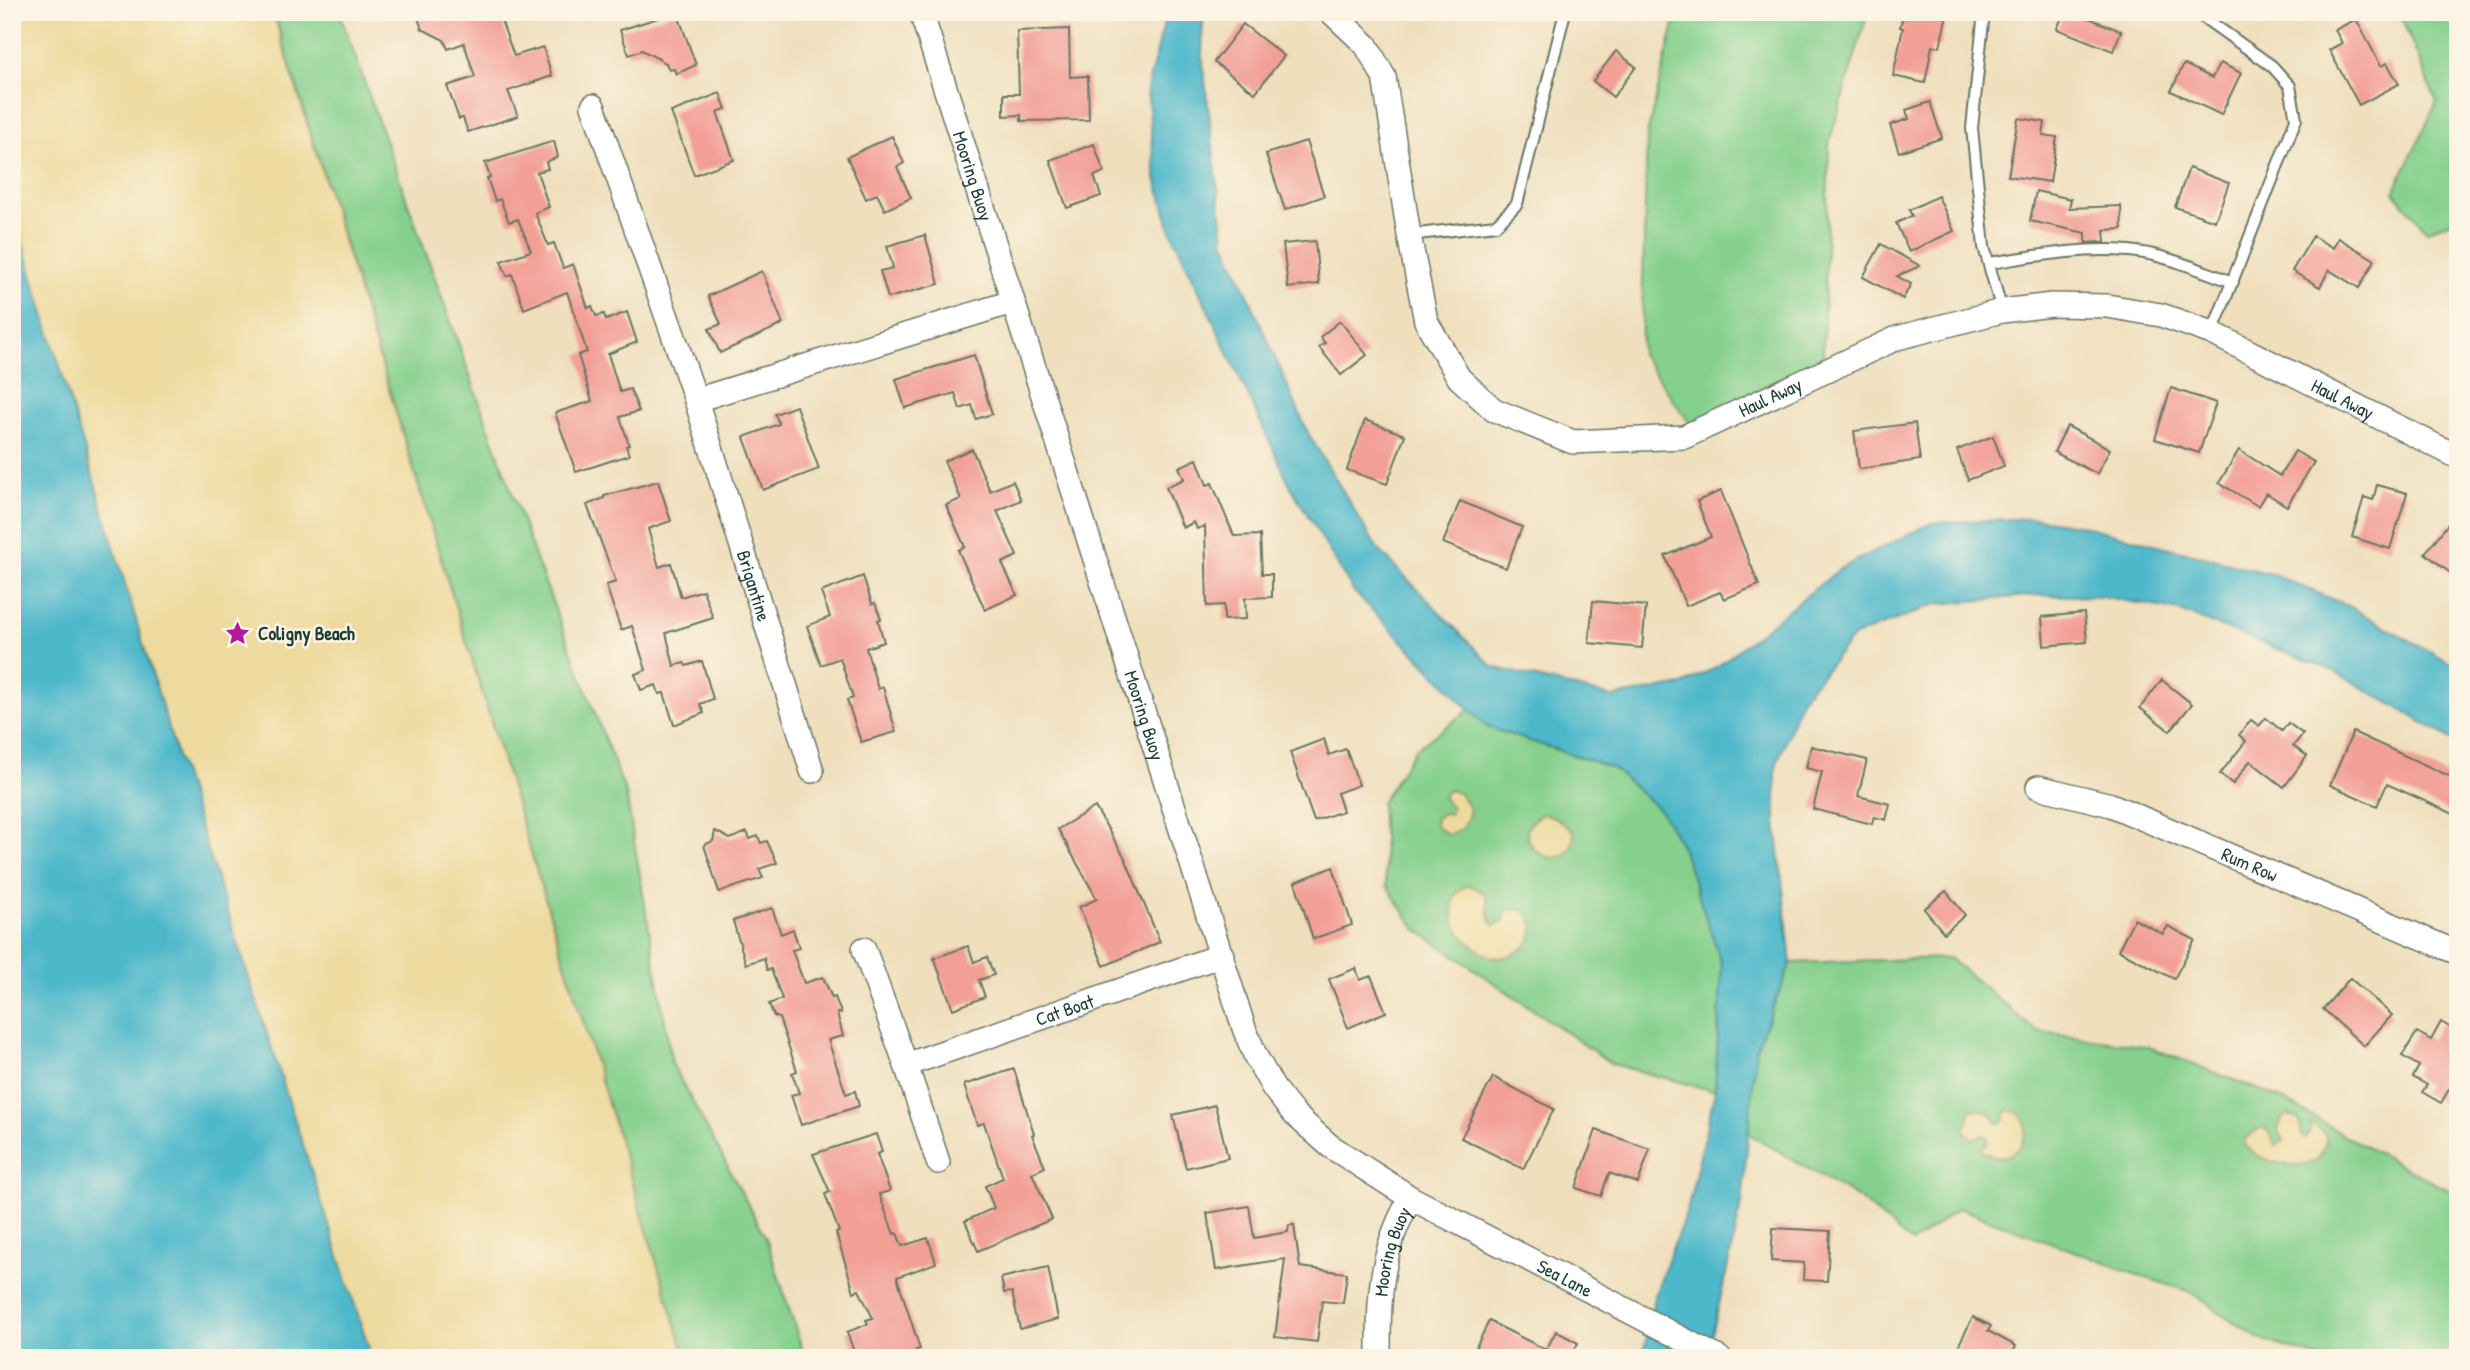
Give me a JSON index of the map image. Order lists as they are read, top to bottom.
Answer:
{
  "streets": {
    "street": [
      "Mooring Buoy",
      "Haul Away",
      "Brigantine",
      "Rum Row",
      "Cat Boat",
      "Sea Lane"
    ]
  },
  "crossings": [
    ["Mooring Buoy", "Cat Boat"],
    ["Mooring Buoy", "Sea Lane"]
  ],
  "places": {
    "place": ["Coligny Beach"]
  }
}
